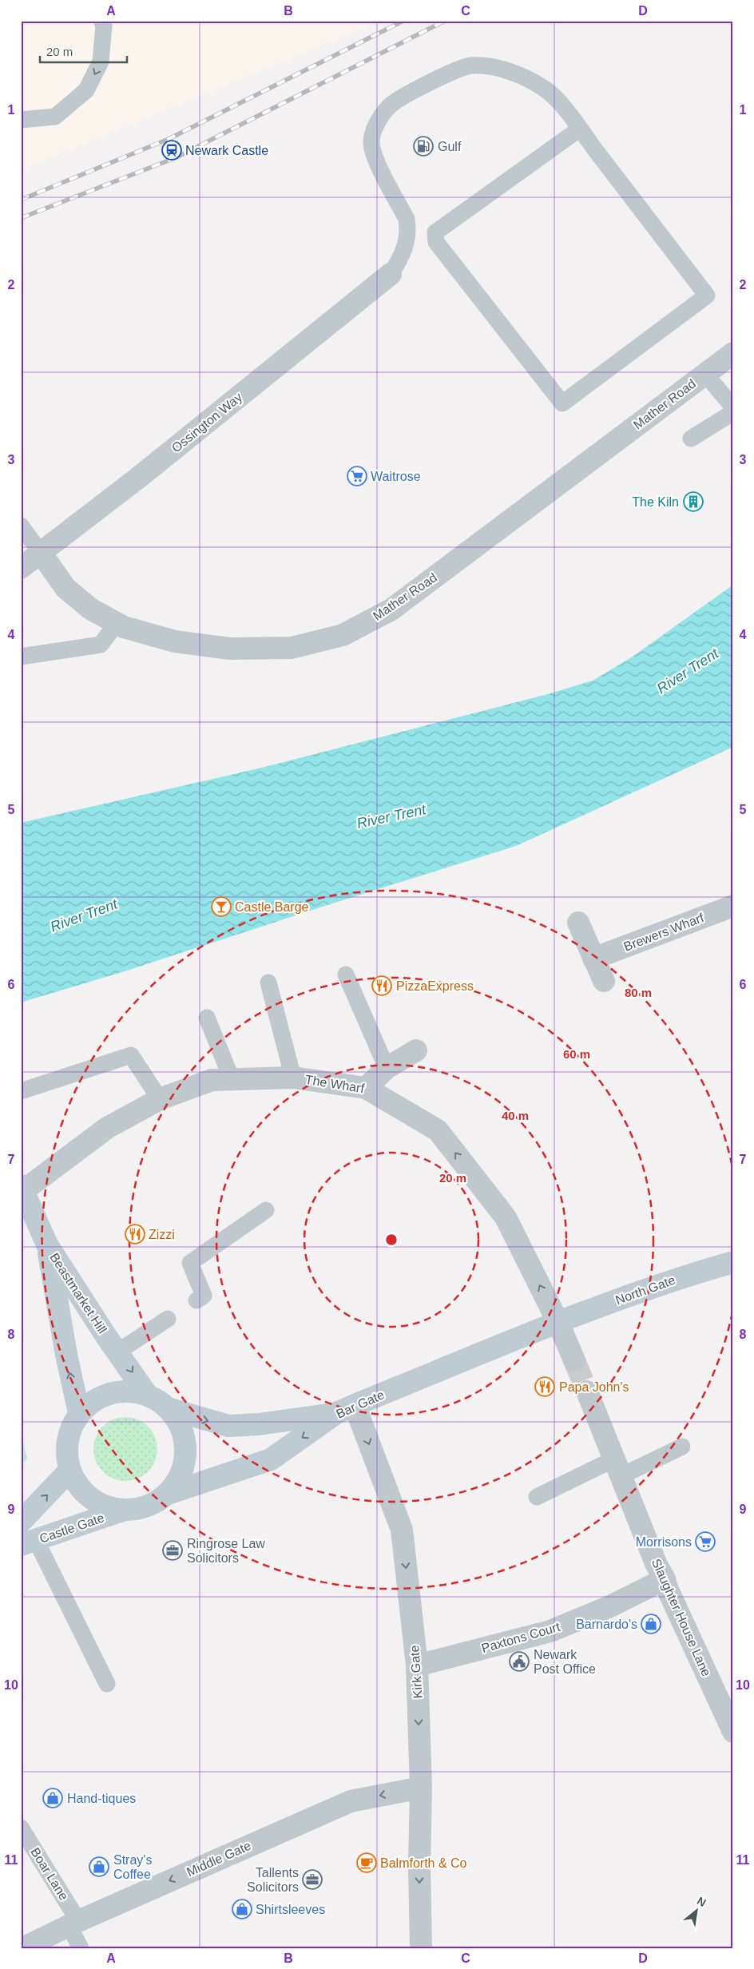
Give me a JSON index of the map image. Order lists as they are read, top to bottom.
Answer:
{
  "streets": {
    "main road": [
      "North Gate",
      "Beastmarket Hill",
      "Bar Gate",
      "Castle Gate"
    ],
    "street": [
      "Mather Road",
      "Ossington Way",
      "Brewers Wharf",
      "The Wharf",
      "Slaughter House Lane",
      "Paxtons Court",
      "Kirk Gate",
      "Middle Gate"
    ],
    "lane": ["Boar Lane"]
  },
  "crossings": [
    ["Mather Road", "Ossington Way"],
    ["The Wharf", "North Gate"],
    ["The Wharf", "Beastmarket Hill"],
    ["The Wharf", "Bar Gate"],
    ["North Gate", "Bar Gate"],
    ["Beastmarket Hill", "Bar Gate"],
    ["Beastmarket Hill", "Castle Gate"],
    ["Bar Gate", "Castle Gate"],
    ["Bar Gate", "Kirk Gate"],
    ["Slaughter House Lane", "Paxtons Court"],
    ["Paxtons Court", "Kirk Gate"],
    ["Kirk Gate", "Middle Gate"],
    ["Middle Gate", "Boar Lane"]
  ],
  "one_way": [
    "The Wharf",
    "Bar Gate",
    "Kirk Gate",
    "Middle Gate"
  ],
  "water": ["River Trent"],
  "places": {
    "fuel station": ["Gulf"],
    "station": ["Newark Castle"],
    "supermarket": ["Waitrose", "Morrisons"],
    "building": ["The Kiln"],
    "bar": ["Castle Barge"],
    "restaurant": ["PizzaExpress", "Zizzi", "Papa John's"],
    "office": ["Ringrose Law Solicitors", "Tallents Solicitors"],
    "shop": [
      "Barnardo's",
      "Hand-tiques",
      "Stray's Coffee",
      "Shirtsleeves"
    ],
    "public building": ["Newark Post Office"],
    "cafe": ["Balmforth & Co"]
  },
  "scale_bar": "20 m",
  "north": "top right",
  "grid": {
    "columns": [
      "A",
      "B",
      "C",
      "D"
    ],
    "rows": [
      "1",
      "2",
      "3",
      "4",
      "5",
      "6",
      "7",
      "8",
      "9",
      "10",
      "11"
    ]
  },
  "rings": [
    "80 m",
    "60 m",
    "40 m",
    "20 m"
  ]
}
